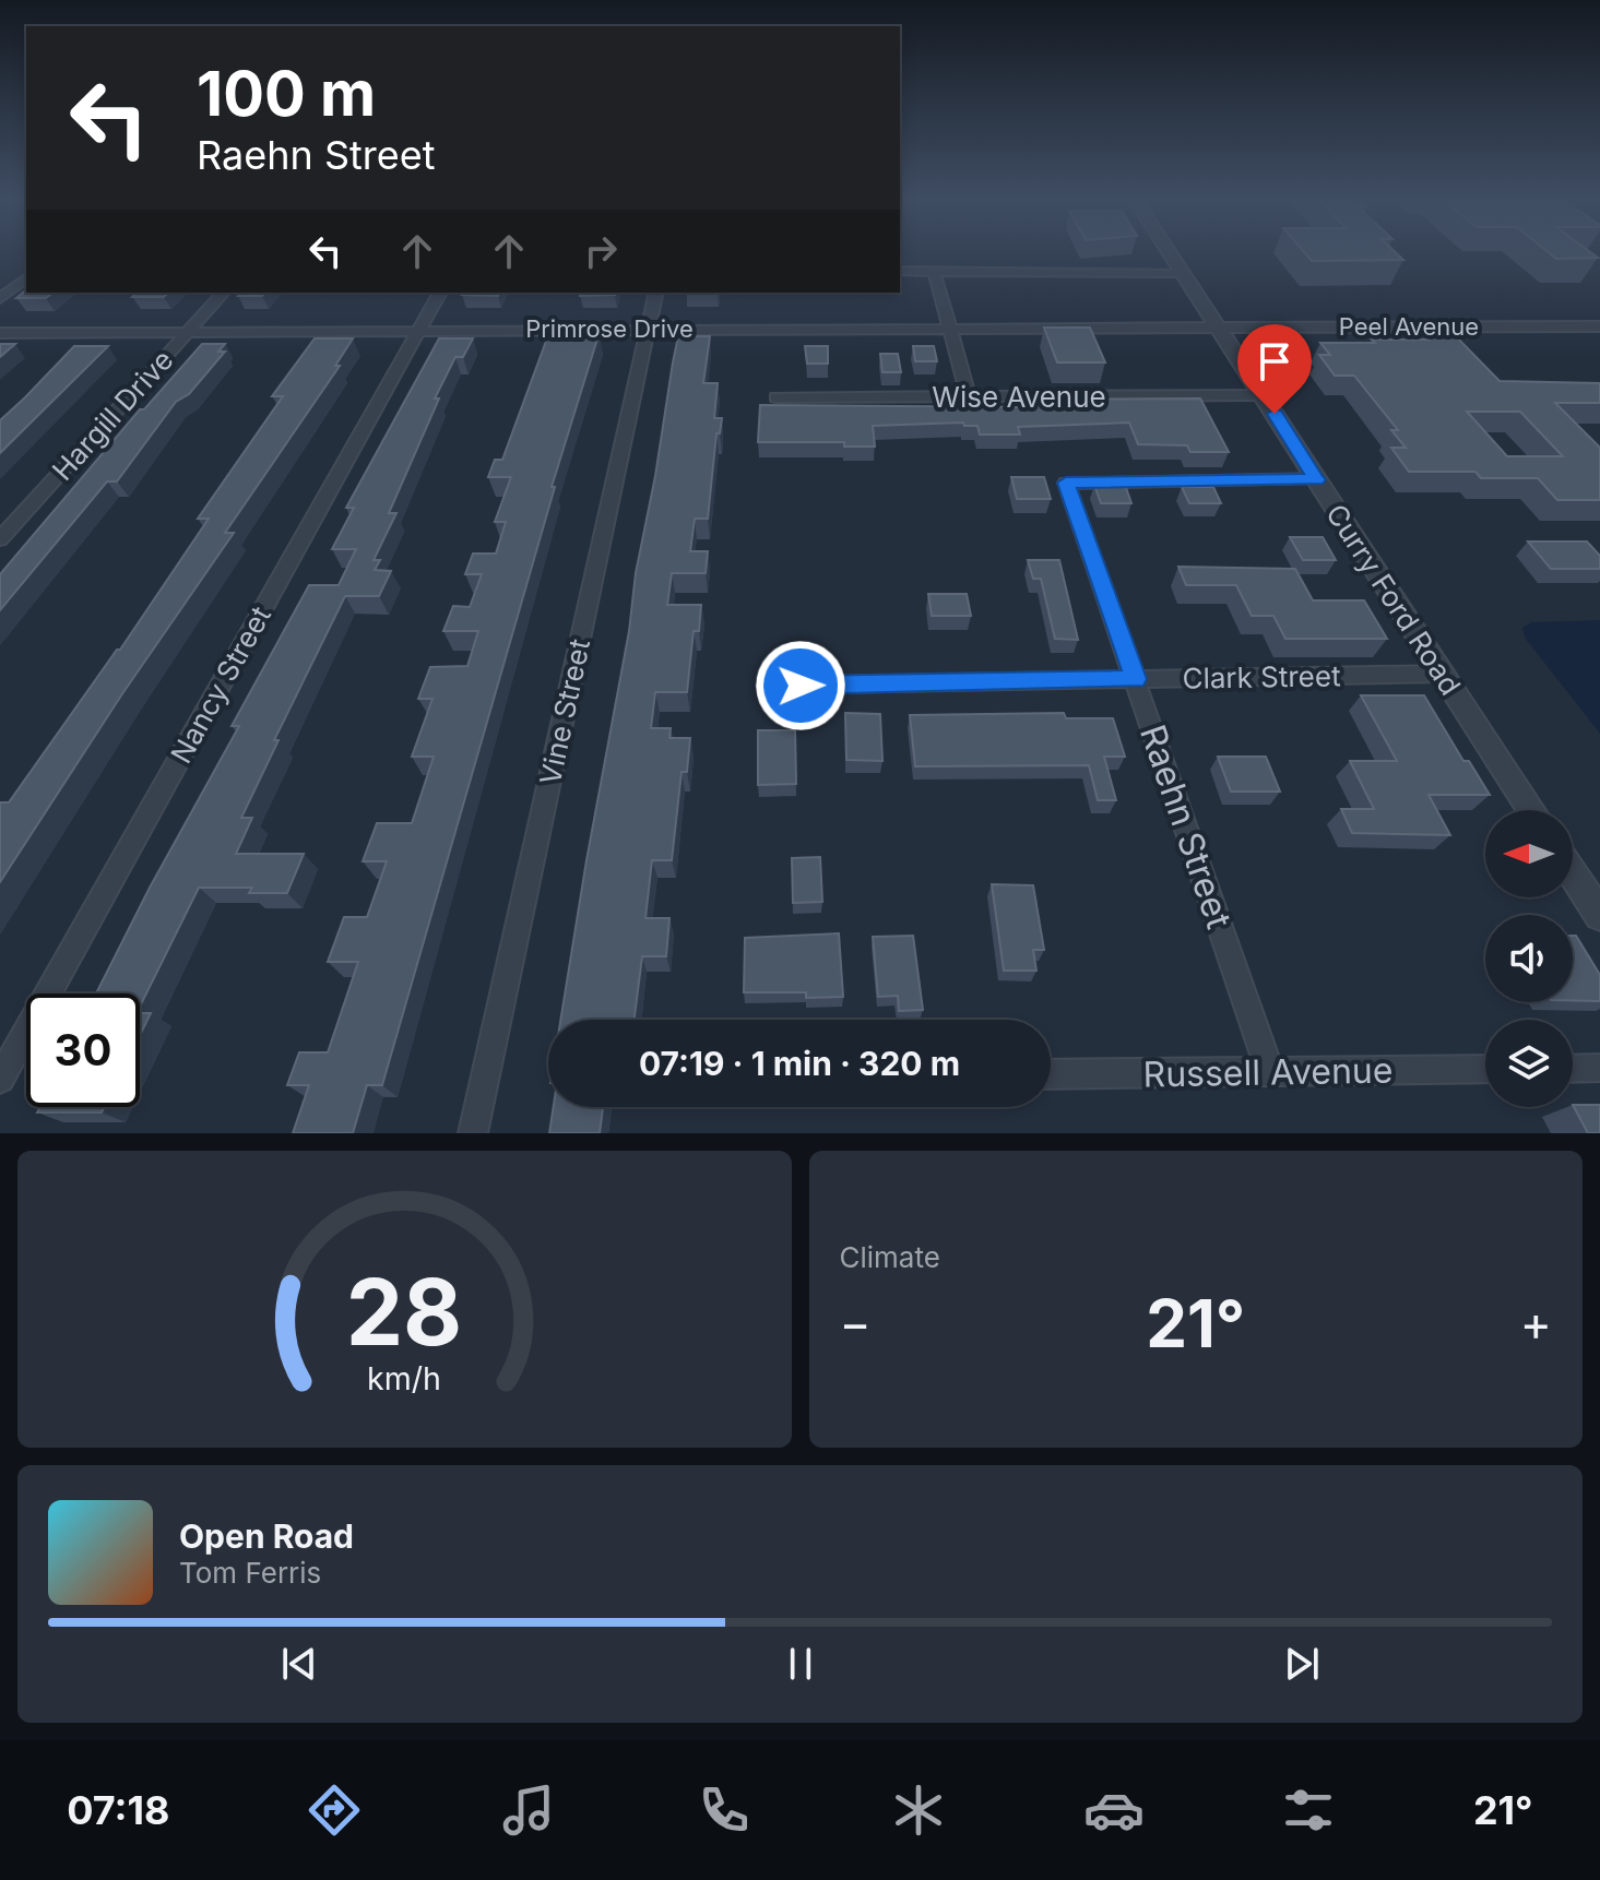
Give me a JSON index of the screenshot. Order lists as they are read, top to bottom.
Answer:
{
  "streets": {
    "street": [
      "Peel Avenue",
      "Primrose Drive",
      "Wise Avenue",
      "Hargill Drive",
      "Curry Ford Road",
      "Clark Street",
      "Nancy Street",
      "Vine Street",
      "Raehn Street",
      "Russell Avenue"
    ]
  },
  "crossings": [
    ["Peel Avenue", "Primrose Drive"],
    ["Peel Avenue", "Curry Ford Road"],
    ["Primrose Drive", "Hargill Drive"],
    ["Primrose Drive", "Curry Ford Road"],
    ["Primrose Drive", "Nancy Street"],
    ["Primrose Drive", "Vine Street"],
    ["Wise Avenue", "Curry Ford Road"],
    ["Curry Ford Road", "Clark Street"],
    ["Curry Ford Road", "Raehn Street"],
    ["Clark Street", "Raehn Street"],
    ["Raehn Street", "Russell Avenue"]
  ],
  "north": "left",
  "page": {
    "turn": ["100 m", "Raehn Street"],
    "limit": "30",
    "trip": "07:19 · 1 min · 320 m",
    "tile": "Climate",
    "heat": ["−", "21°", "+"],
    "song": ["Open Road", "Tom Ferris"],
    "tabs": ["07:18", "21°"],
    "gauge": ["28", "km/h"]
  }
}
